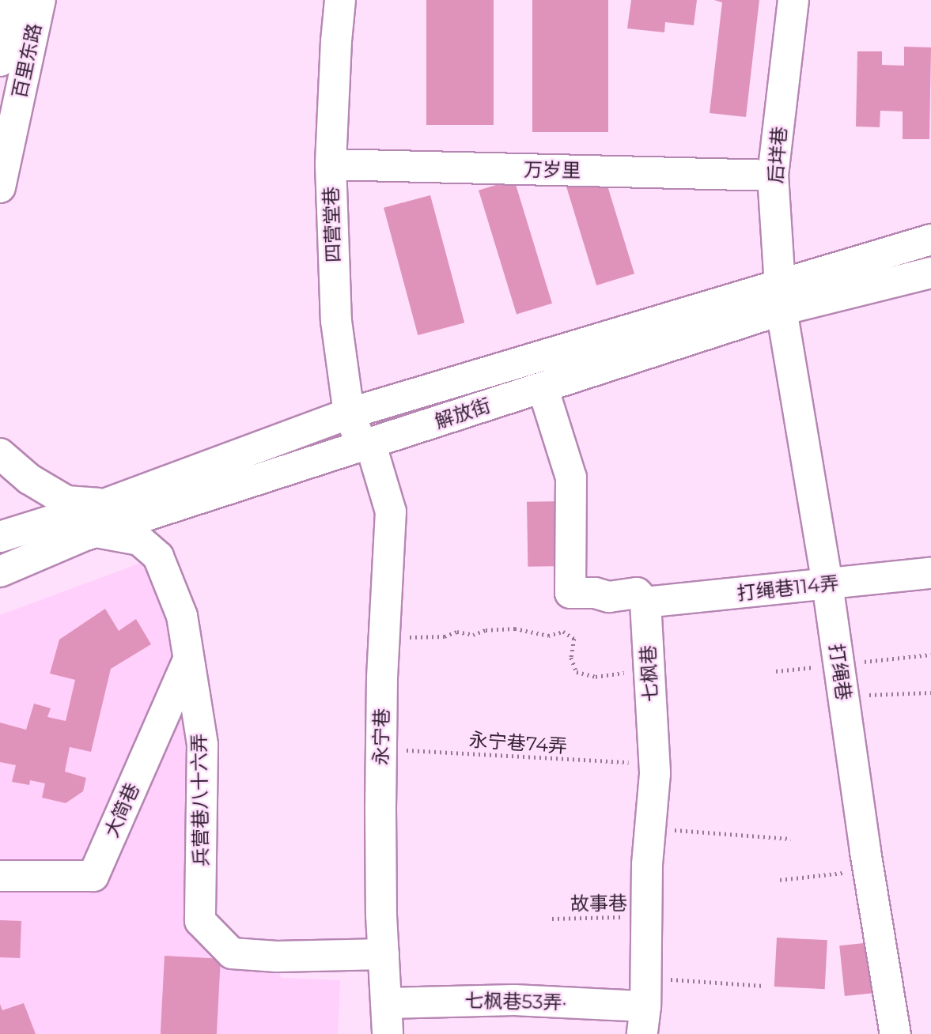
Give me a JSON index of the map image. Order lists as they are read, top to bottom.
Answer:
{
  "streets": {
    "main road": [
      "百里东路",
      "后垟巷",
      "万岁里",
      "四营堂巷",
      "解放街",
      "打绳巷114弄",
      "打绳巷",
      "七枫巷",
      "永宁巷",
      "兵营巷八十六弄",
      "大简巷",
      "七枫巷53弄·"
    ],
    "path": ["永宁巷74弄", "故事巷"]
  },
  "crossings": [
    ["后垟巷", "万岁里"],
    ["后垟巷", "解放街"],
    ["后垟巷", "打绳巷"],
    ["万岁里", "四营堂巷"],
    ["四营堂巷", "解放街"],
    ["四营堂巷", "永宁巷"],
    ["解放街", "打绳巷"],
    ["解放街", "永宁巷"],
    ["解放街", "兵营巷八十六弄"],
    ["打绳巷114弄", "打绳巷"],
    ["打绳巷114弄", "七枫巷"],
    ["七枫巷", "永宁巷74弄"],
    ["七枫巷", "故事巷"],
    ["七枫巷", "七枫巷53弄·"],
    ["永宁巷", "永宁巷74弄"],
    ["永宁巷", "兵营巷八十六弄"],
    ["永宁巷", "七枫巷53弄·"],
    ["兵营巷八十六弄", "大简巷"]
  ]
}
